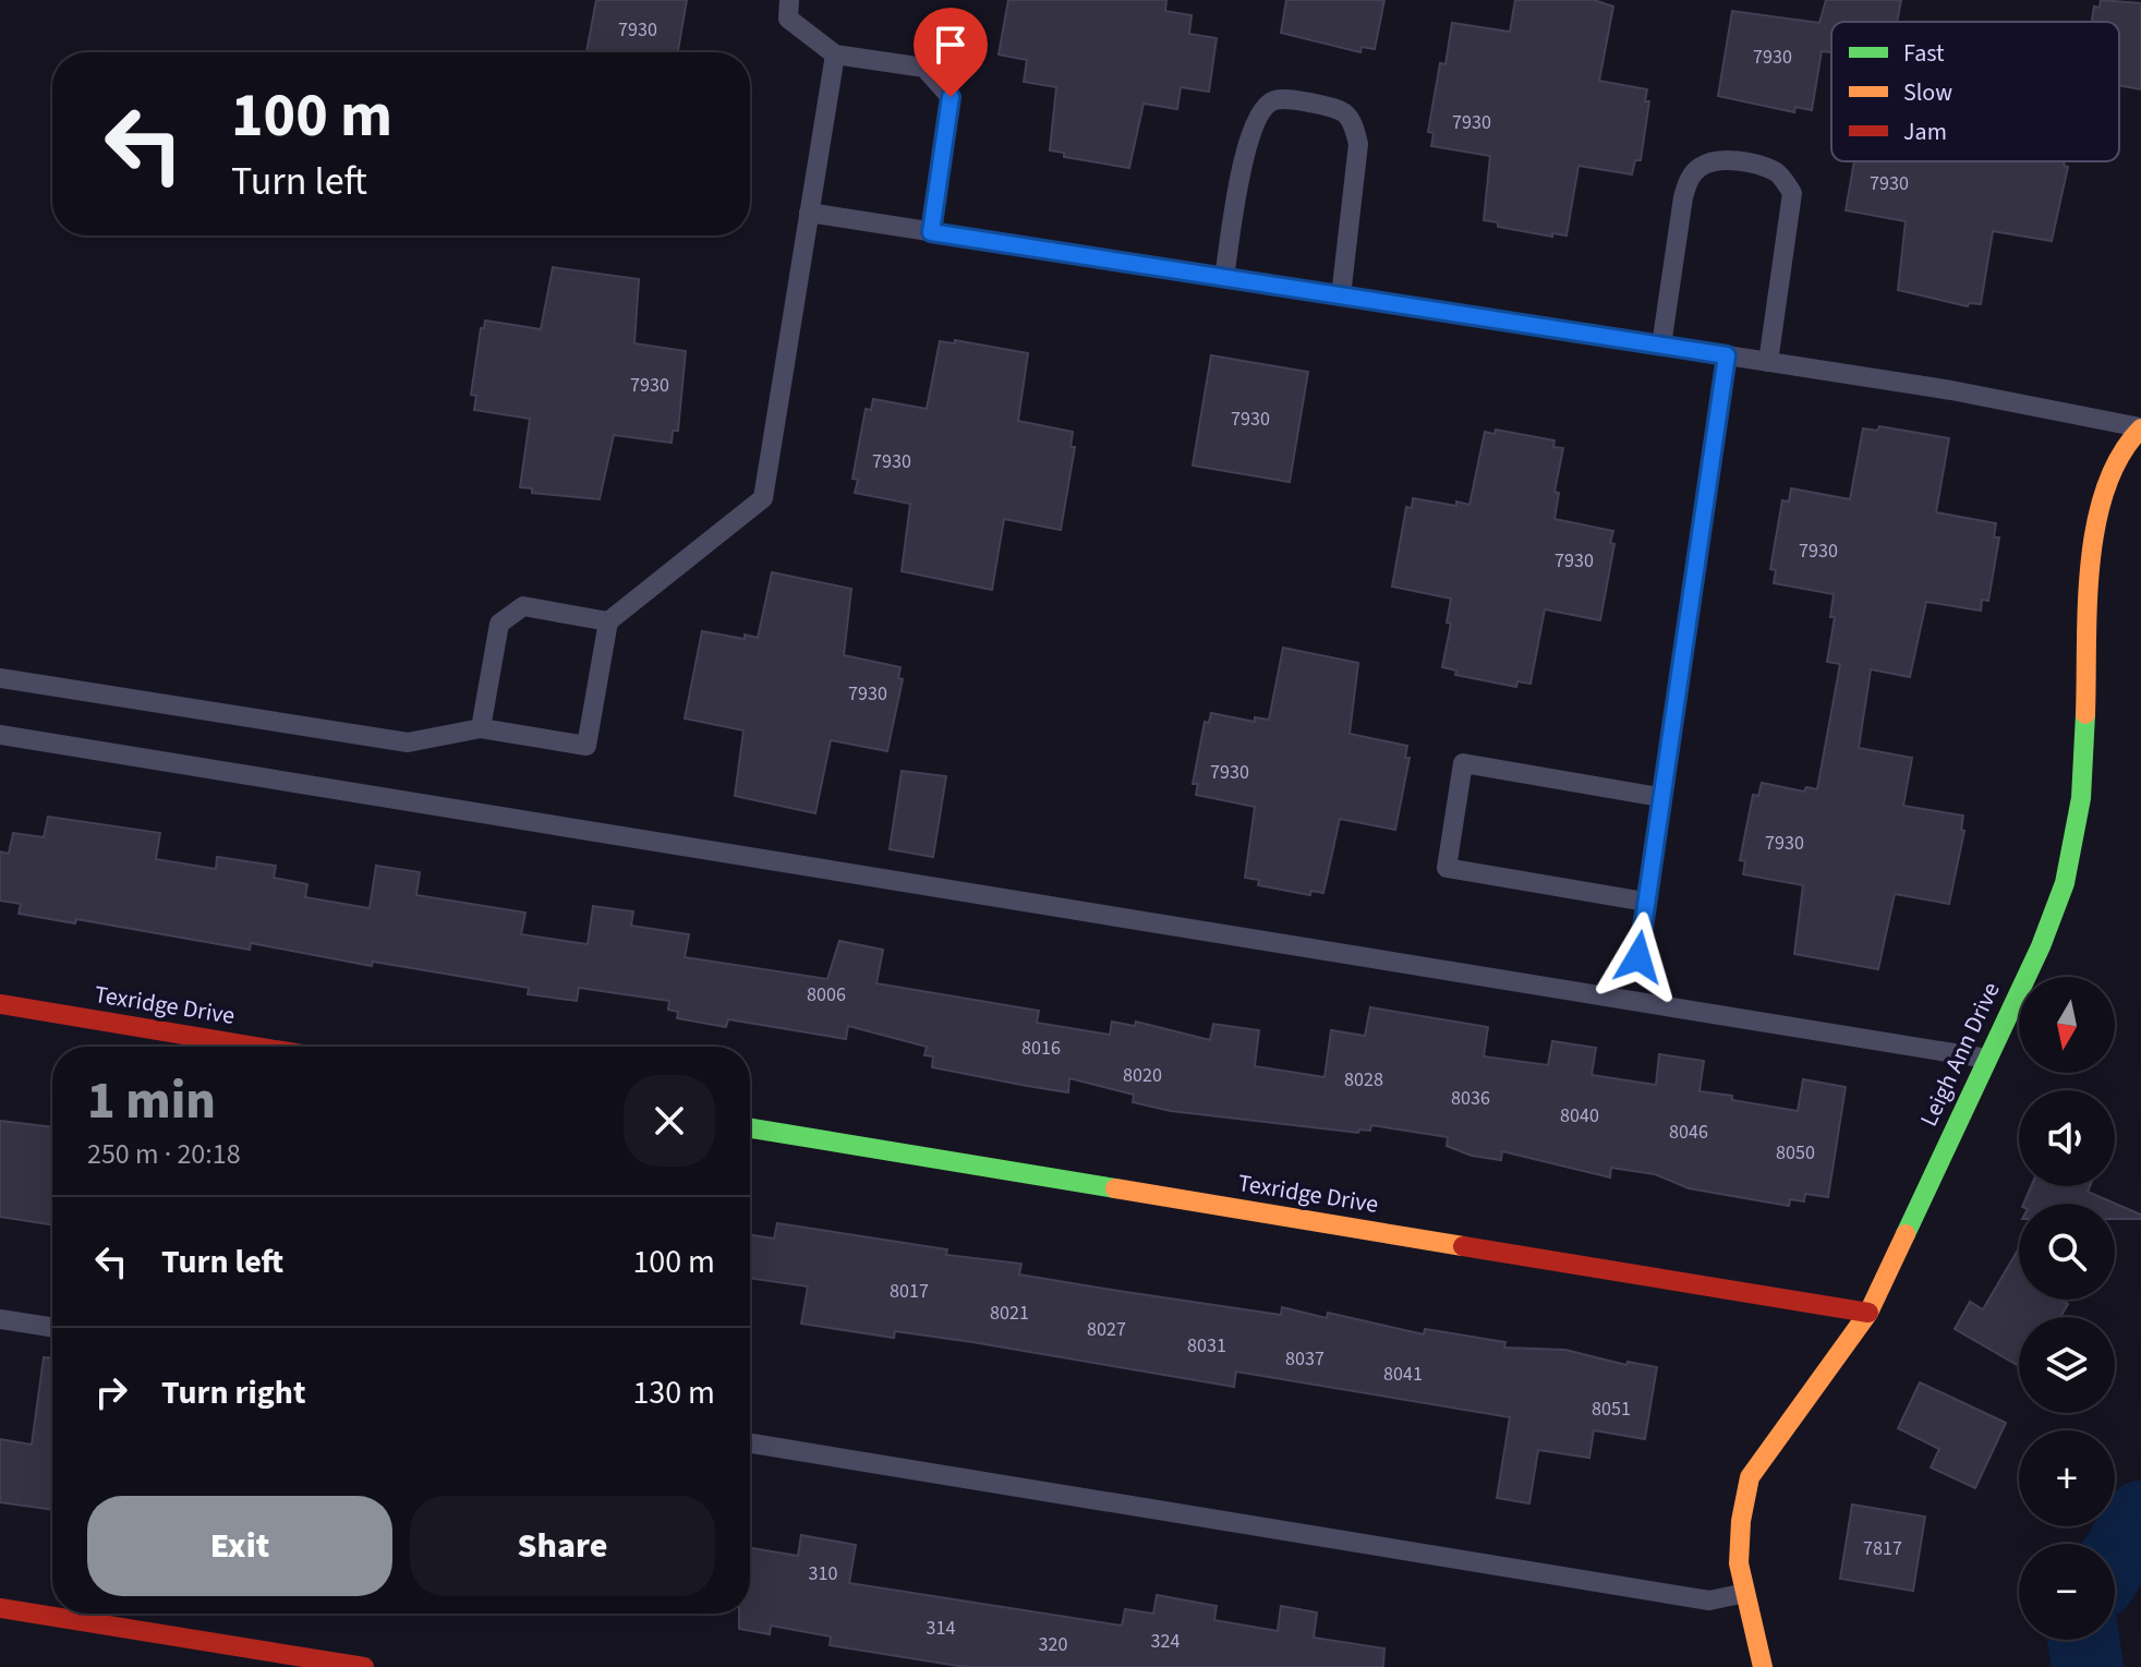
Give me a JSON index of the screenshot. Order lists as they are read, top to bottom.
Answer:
{
  "streets": {
    "street": ["Texridge Drive", "Leigh Ann Drive"]
  },
  "crossings": [
    ["Texridge Drive", "Leigh Ann Drive"]
  ],
  "house_numbers": [
    "7930",
    "7930",
    "7930",
    "7930",
    "7930",
    "7930",
    "7930",
    "7930",
    "7930",
    "7930",
    "7930",
    "7930",
    "8006",
    "8016",
    "8020",
    "8028",
    "8036",
    "8040",
    "8046",
    "8050",
    "8017",
    "8021",
    "8027",
    "8031",
    "8037",
    "8041",
    "8051",
    "7817",
    "310",
    "314",
    "324",
    "320"
  ],
  "legend": ["Fast", "Slow", "Jam"],
  "north": "bottom",
  "page": {
    "turn": ["100 m", "Turn left"],
    "map_buttons": ["+", "−"],
    "heading": ["1 min", "250 m · 20:18"],
    "list": [
      {
        "name": "Turn left",
        "value": "100 m"
      },
      {
        "name": "Turn right",
        "value": "130 m"
      }
    ],
    "buttons": ["Exit", "Share"]
  }
}
